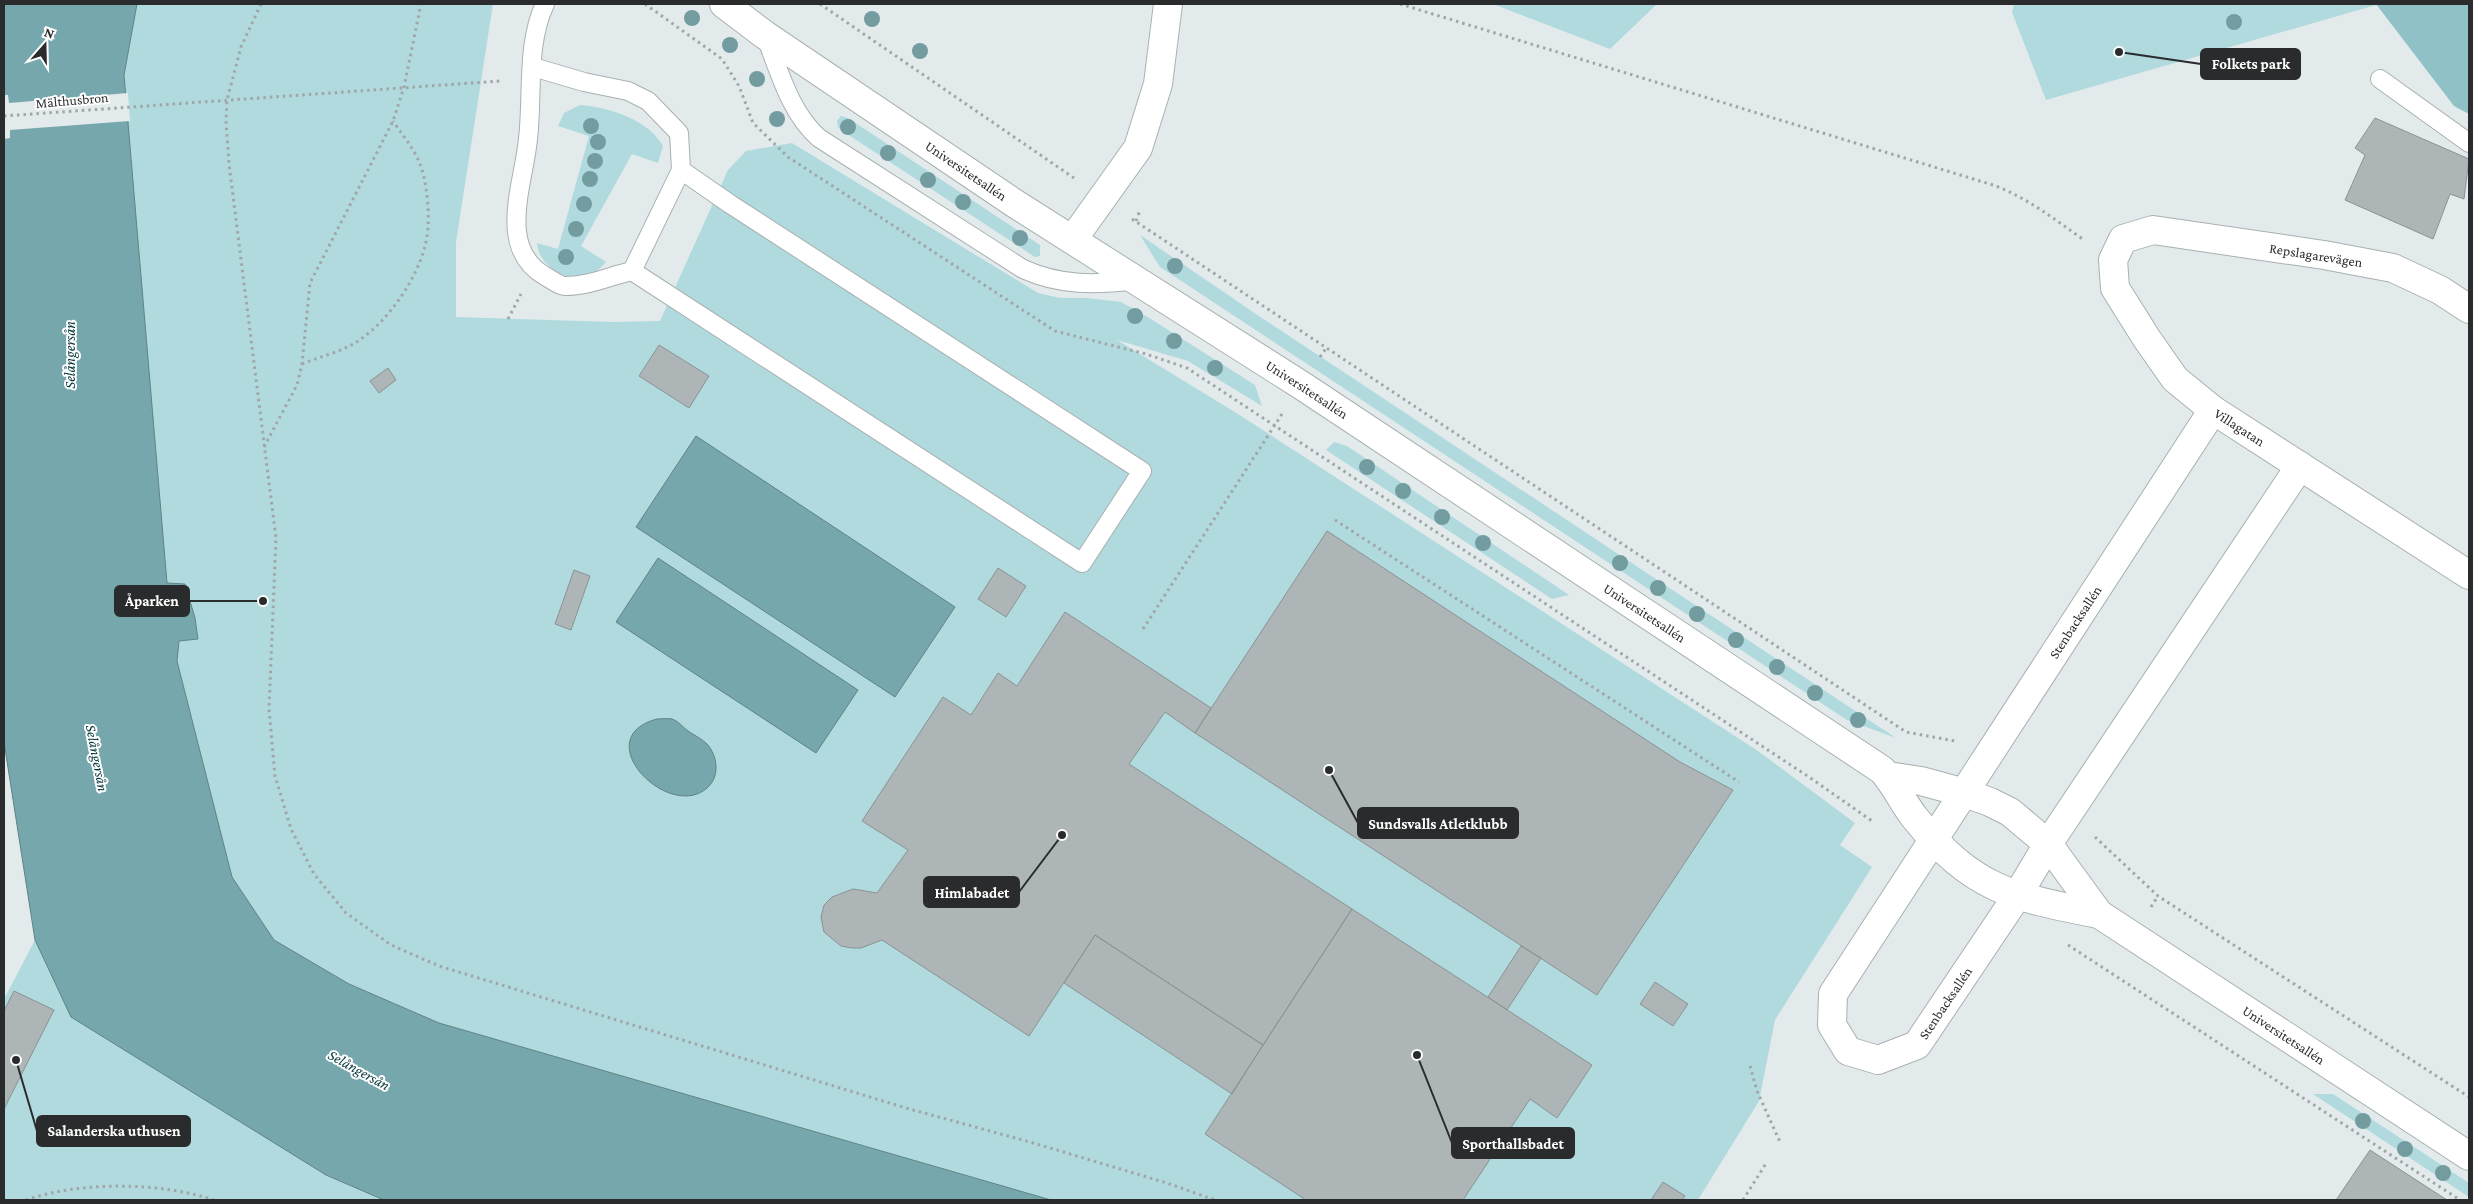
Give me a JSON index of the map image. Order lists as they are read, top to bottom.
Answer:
{
  "streets": {
    "street": [
      "Universitetsallén",
      "Repslagarevägen",
      "Villagatan",
      "Stenbacksallén"
    ],
    "path": ["Mälthusbron"]
  },
  "crossings": [
    ["Universitetsallén", "Stenbacksallén"],
    ["Repslagarevägen", "Villagatan"],
    ["Villagatan", "Stenbacksallén"]
  ],
  "water": ["Selångersån"],
  "places": [
    "Folkets park",
    "Åparken",
    "Sundsvalls Atletklubb",
    "Himlabadet",
    "Sporthallsbadet",
    "Salanderska uthusen"
  ],
  "north": "top"
}
